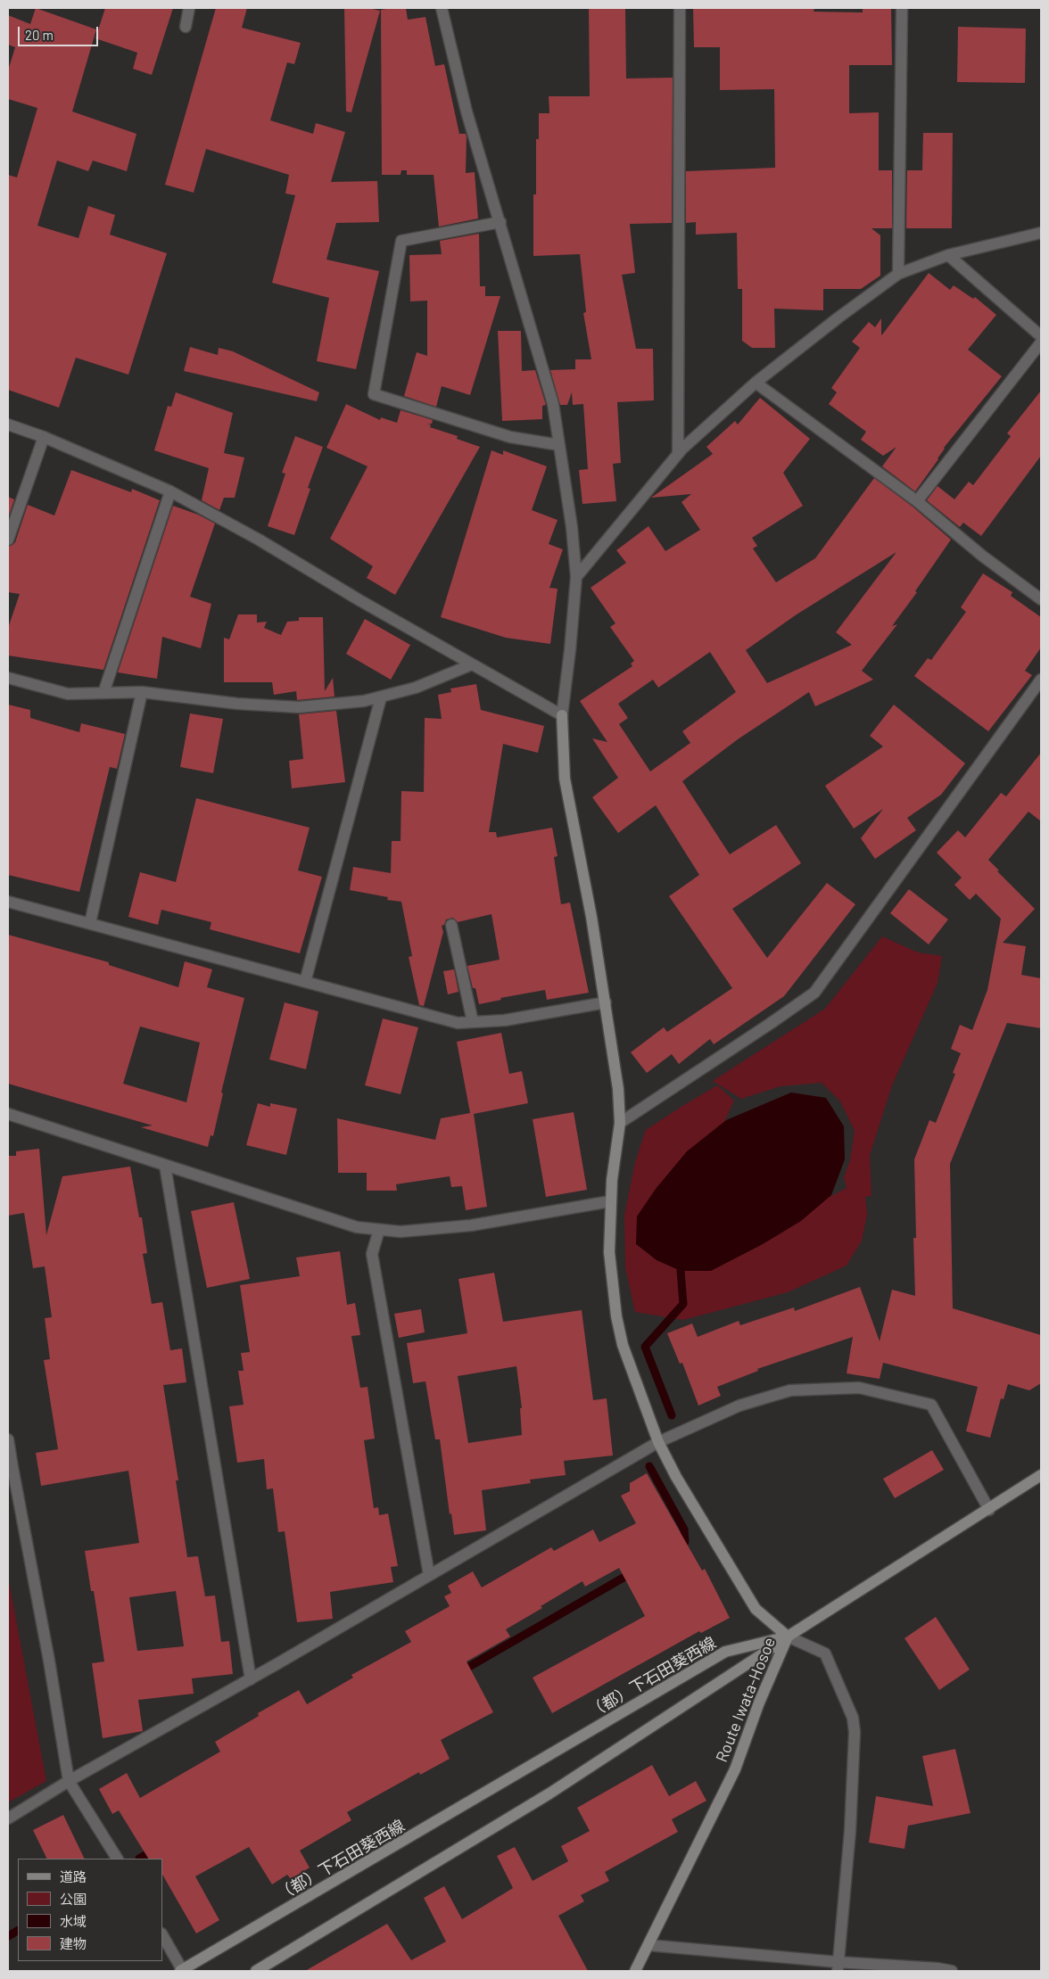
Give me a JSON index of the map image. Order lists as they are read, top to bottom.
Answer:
{
  "streets": {
    "street": ["（都）下石田葵西線", "Route Iwata-Hosoe"]
  },
  "crossings": [
    ["（都）下石田葵西線", "Route Iwata-Hosoe"]
  ],
  "legend": [
    "道路",
    "公園",
    "水域",
    "建物"
  ],
  "scale_bar": "20 m"
}
